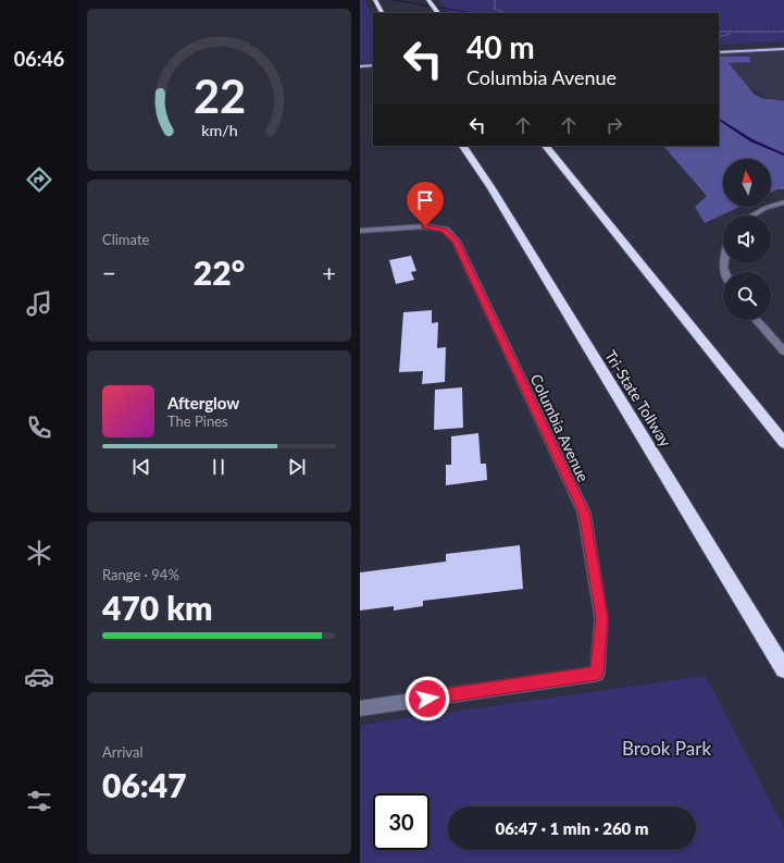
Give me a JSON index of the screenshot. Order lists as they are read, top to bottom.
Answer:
{
  "streets": {
    "highway": ["Tri-State Tollway"],
    "street": ["Columbia Avenue"]
  },
  "parks": ["Brook Park"],
  "north": "top",
  "page": {
    "tabs": "06:46",
    "turn": ["40 m", "Columbia Avenue"],
    "tile": [
      "Climate",
      ["Range · 94%", "470 km"],
      ["Arrival", "06:47"]
    ],
    "heat": ["−", "22°", "+"],
    "song": ["Afterglow", "The Pines"],
    "limit": "30",
    "trip": "06:47 · 1 min · 260 m",
    "gauge": ["22", "km/h"]
  }
}
